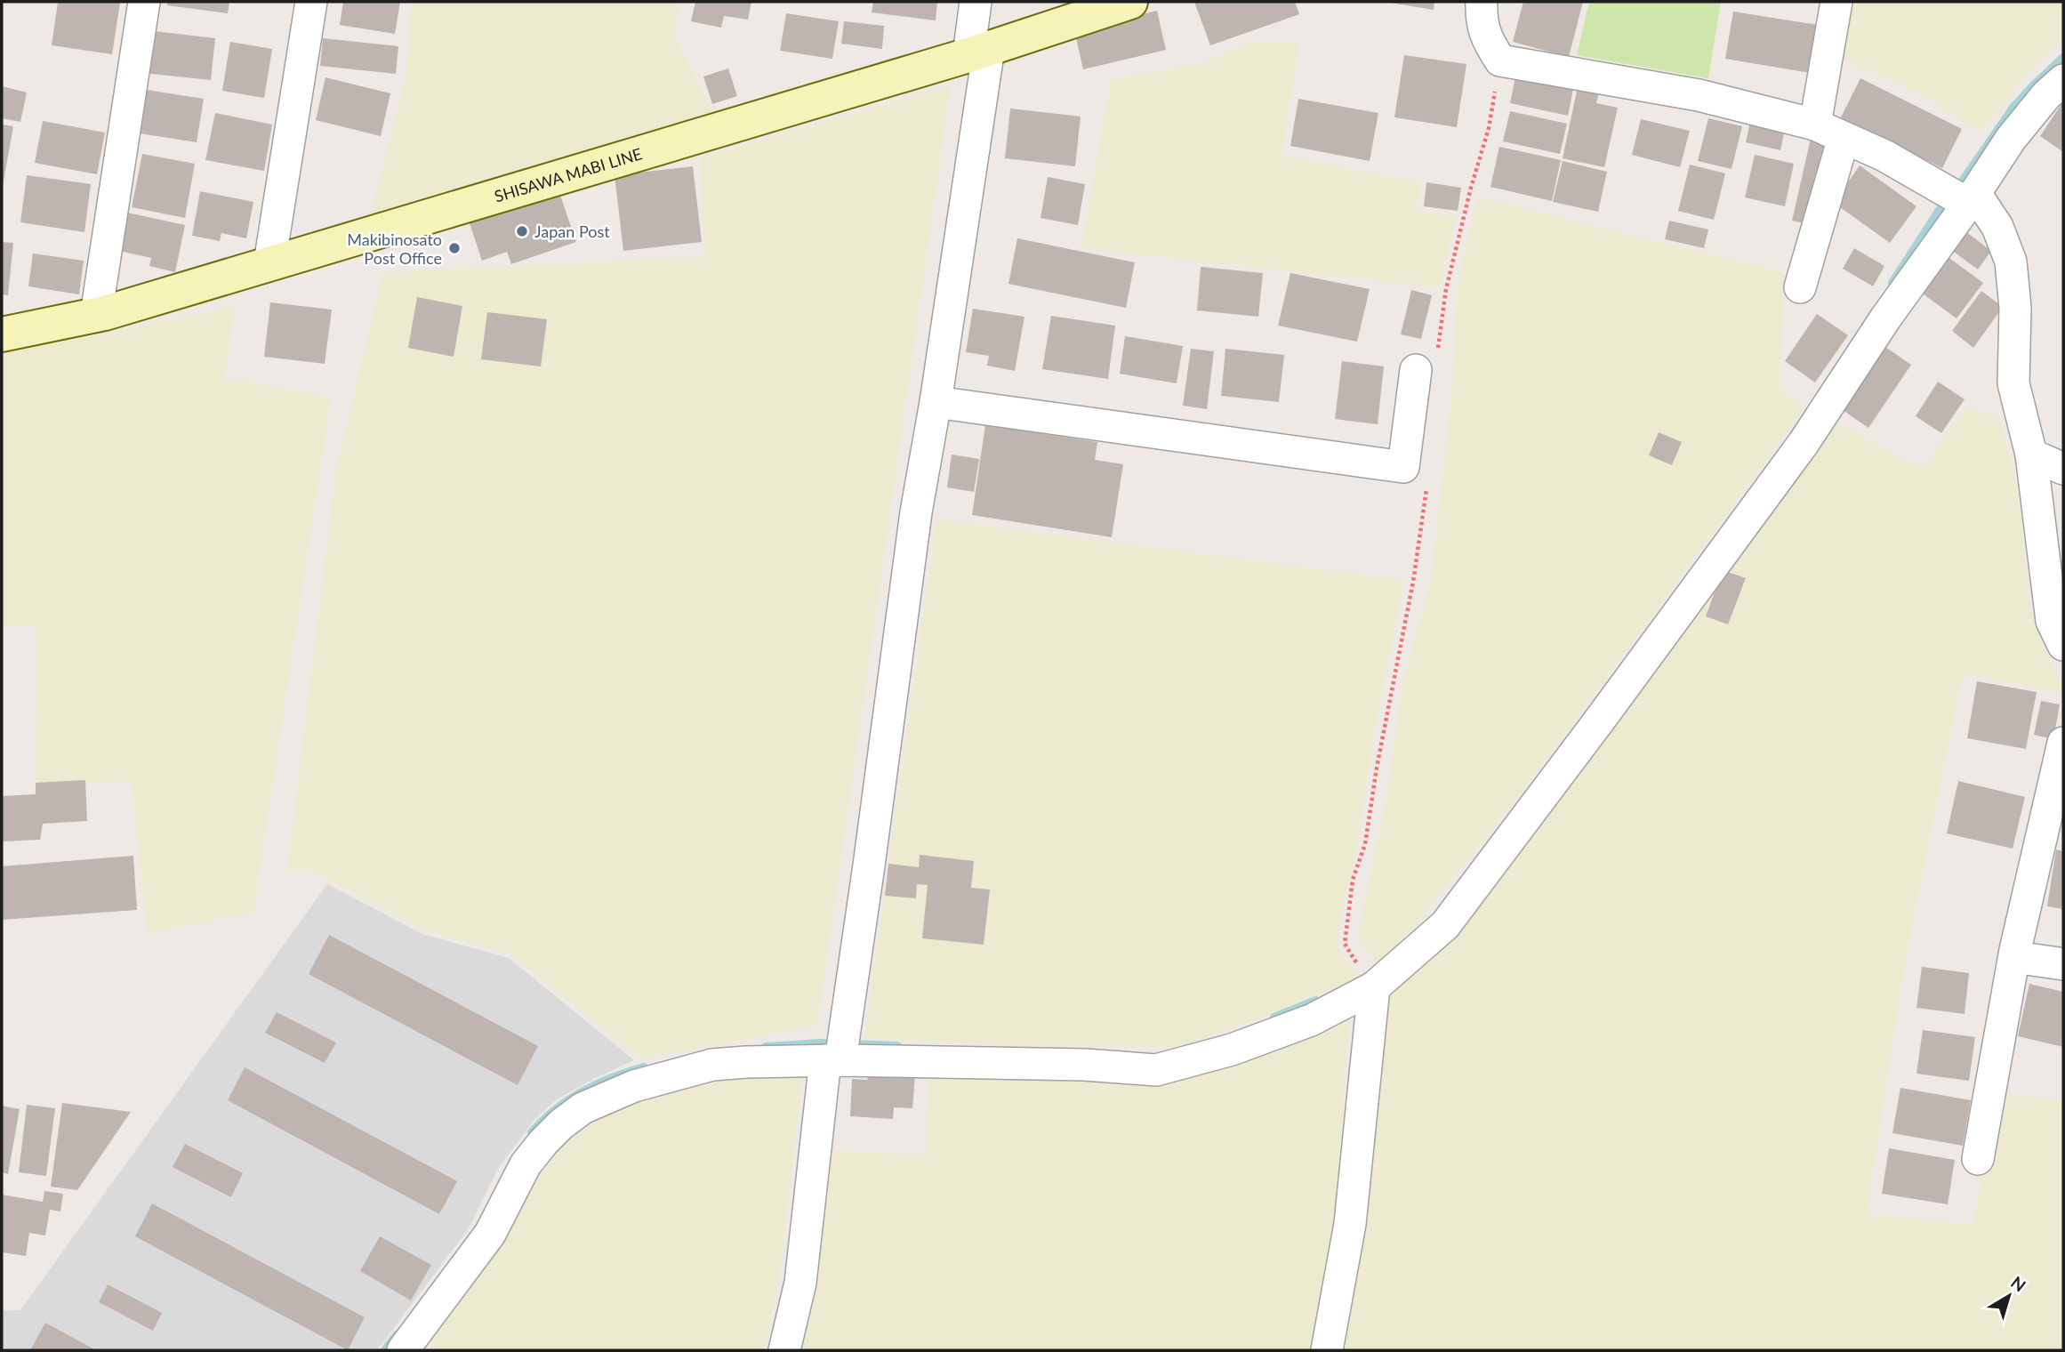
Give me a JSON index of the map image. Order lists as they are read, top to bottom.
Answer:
{
  "streets": {
    "main road": ["SHISAWA MABI LINE"]
  },
  "places": ["Japan Post", "Makibinosato Post Office"],
  "north": "top right"
}
